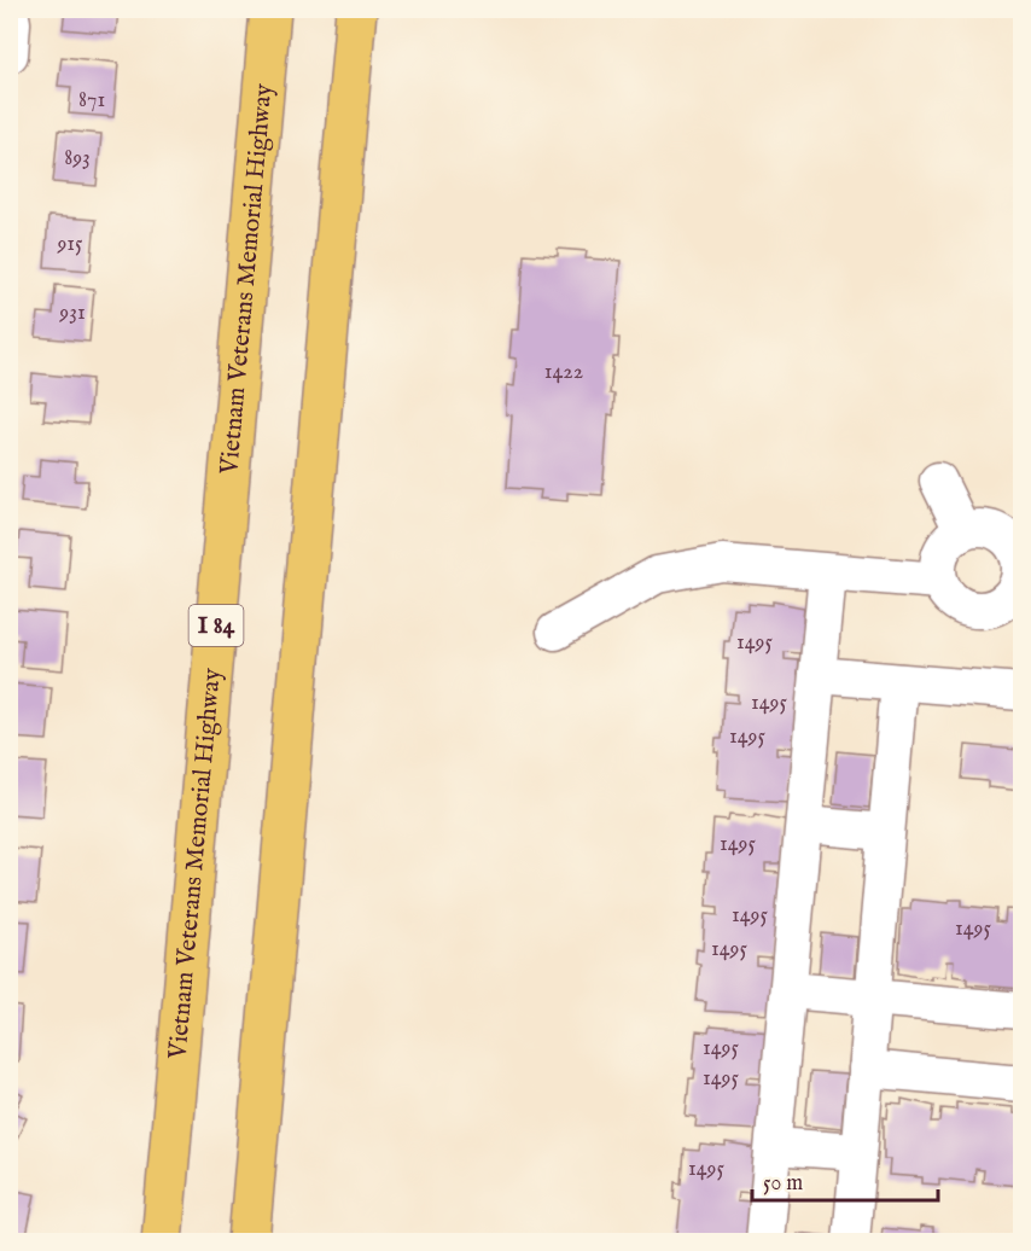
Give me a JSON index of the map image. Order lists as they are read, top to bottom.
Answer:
{
  "streets": {
    "highway": ["Vietnam Veterans Memorial Highway", "I 84"]
  },
  "house_numbers": [
    "871",
    "893",
    "915",
    "931",
    "1422",
    "1495",
    "1495",
    "1495",
    "1495",
    "1495",
    "1495",
    "1495",
    "1495",
    "1495",
    "1495"
  ],
  "scale_bar": "50 m"
}
